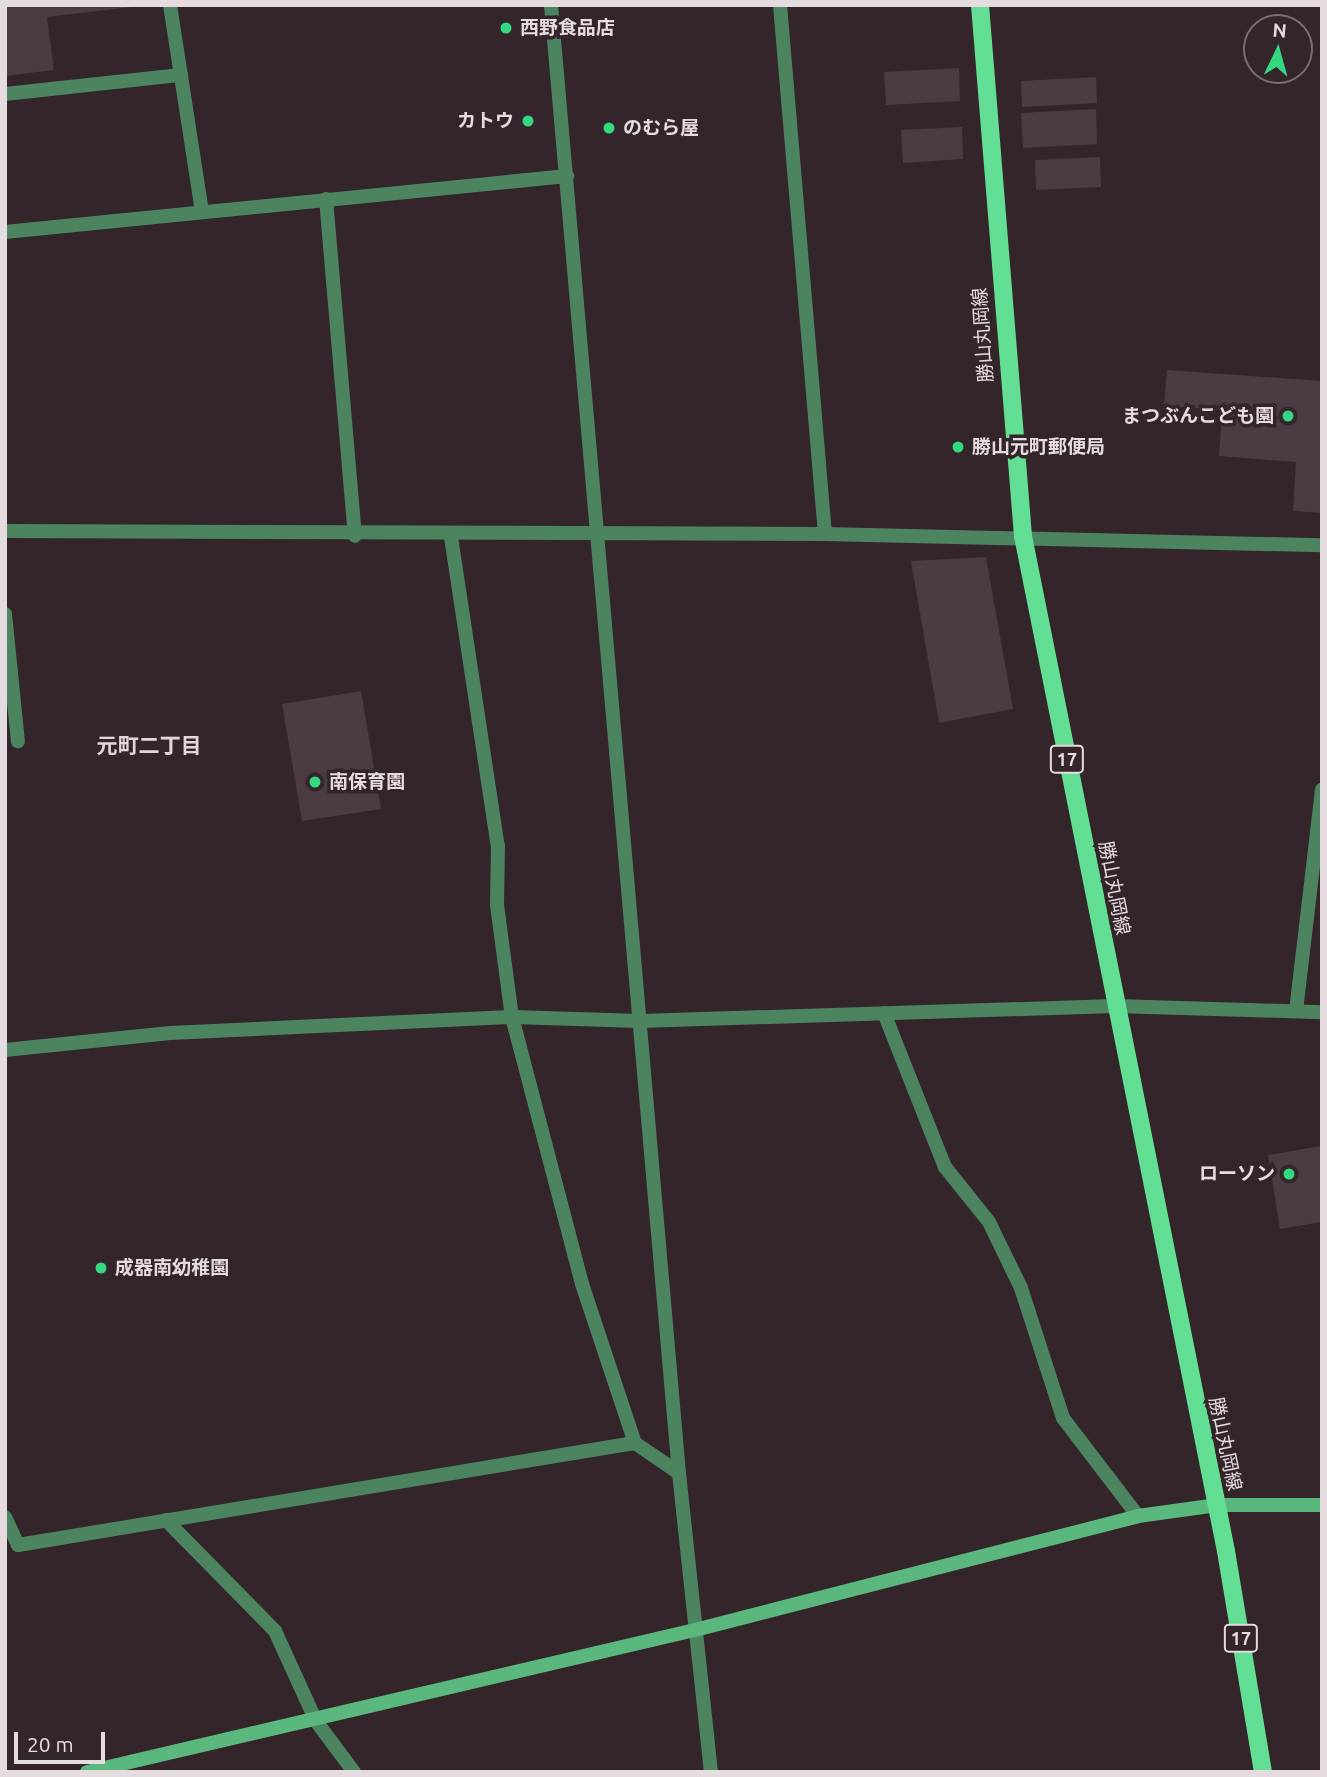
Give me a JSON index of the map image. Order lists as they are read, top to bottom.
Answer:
{
  "streets": {
    "main road": ["勝山丸岡線", "17"]
  },
  "districts": ["元町二丁目"],
  "places": [
    "西野食品店",
    "カトウ",
    "のむら屋",
    "まつぶんこども園",
    "勝山元町郵便局",
    "南保育園",
    "ローソン",
    "成器南幼稚園"
  ],
  "scale_bar": "20 m",
  "north": "top"
}
